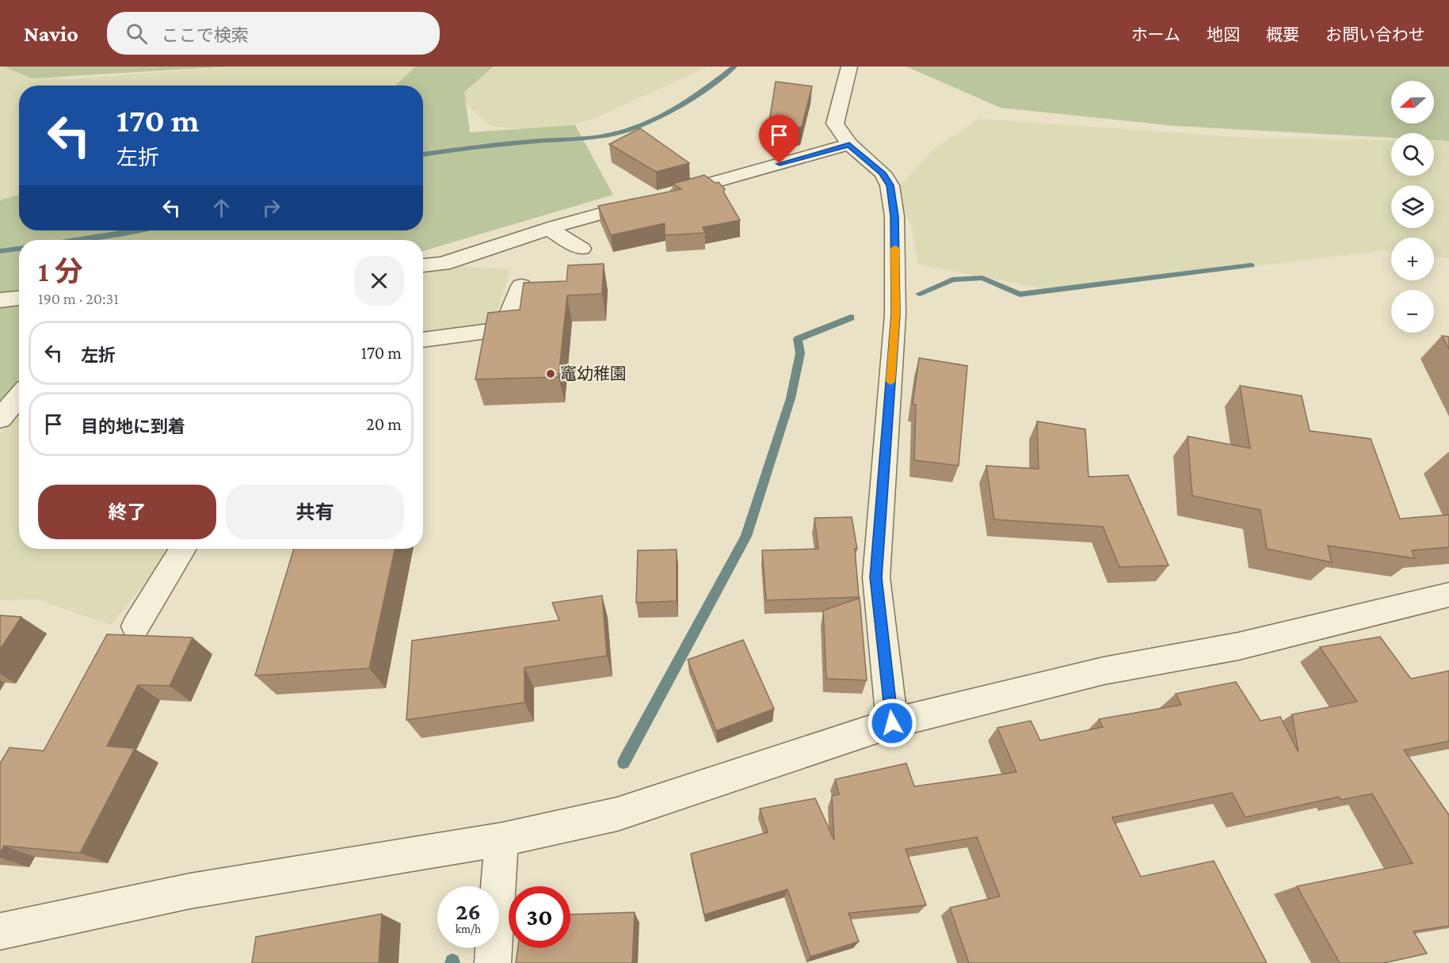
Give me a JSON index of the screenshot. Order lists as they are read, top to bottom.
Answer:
{
  "places": ["竈幼稚園"],
  "north": "left",
  "page": {
    "header": "Navio",
    "search": "ここで検索",
    "nav": [
      "ホーム",
      "地図",
      "概要",
      "お問い合わせ"
    ],
    "map_buttons": ["+", "−"],
    "turn": ["170 m", "左折"],
    "heading": ["1 分", "190 m · 20:31"],
    "list": [
      {
        "name": "左折",
        "value": "170 m"
      },
      {
        "name": "目的地に到着",
        "value": "20 m"
      }
    ],
    "buttons": ["終了", "共有"],
    "speed": "26 km/h",
    "limit": "30"
  }
}
